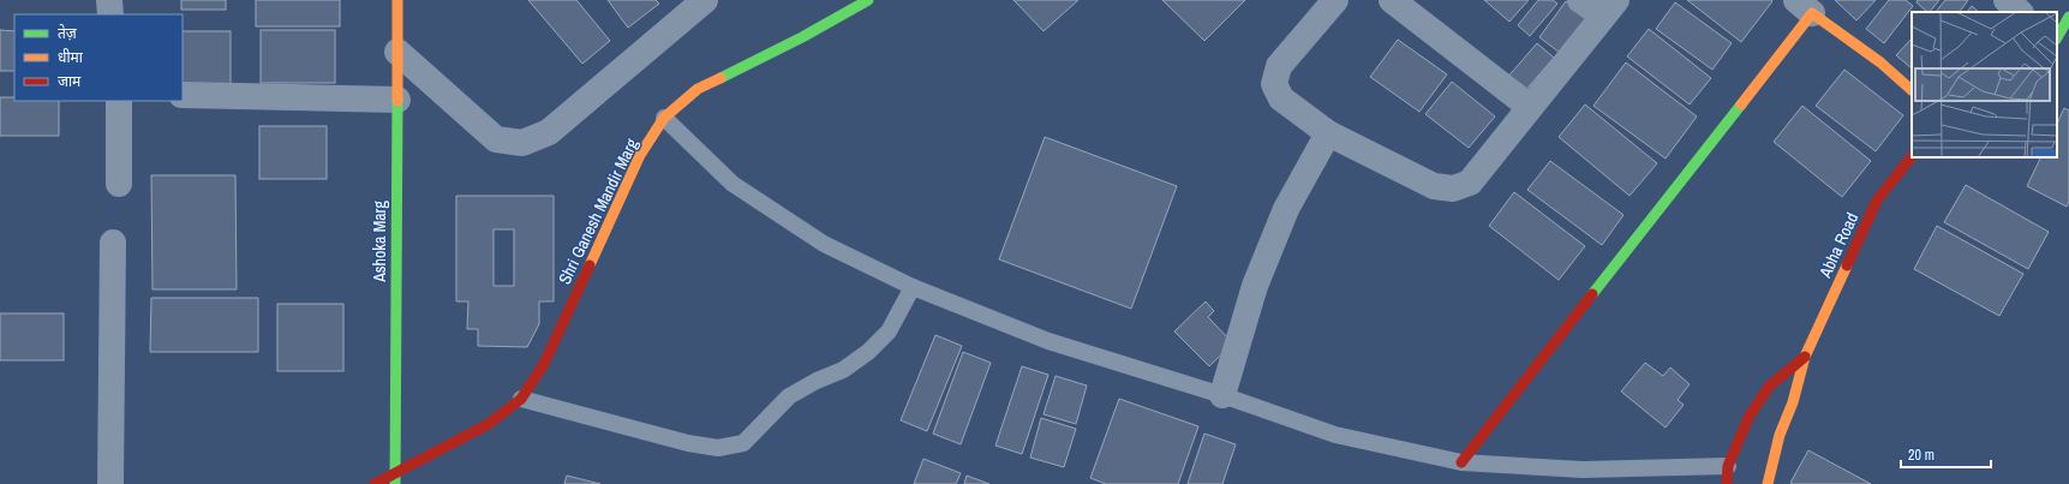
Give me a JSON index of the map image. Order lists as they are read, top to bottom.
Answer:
{
  "streets": {
    "street": ["Shri Ganesh Mandir Marg", "Ashoka Marg", "Abha Road"]
  },
  "crossings": [
    ["Shri Ganesh Mandir Marg", "Ashoka Marg"]
  ],
  "legend": ["तेज़", "धीमा", "जाम"],
  "scale_bar": "20 m"
}
